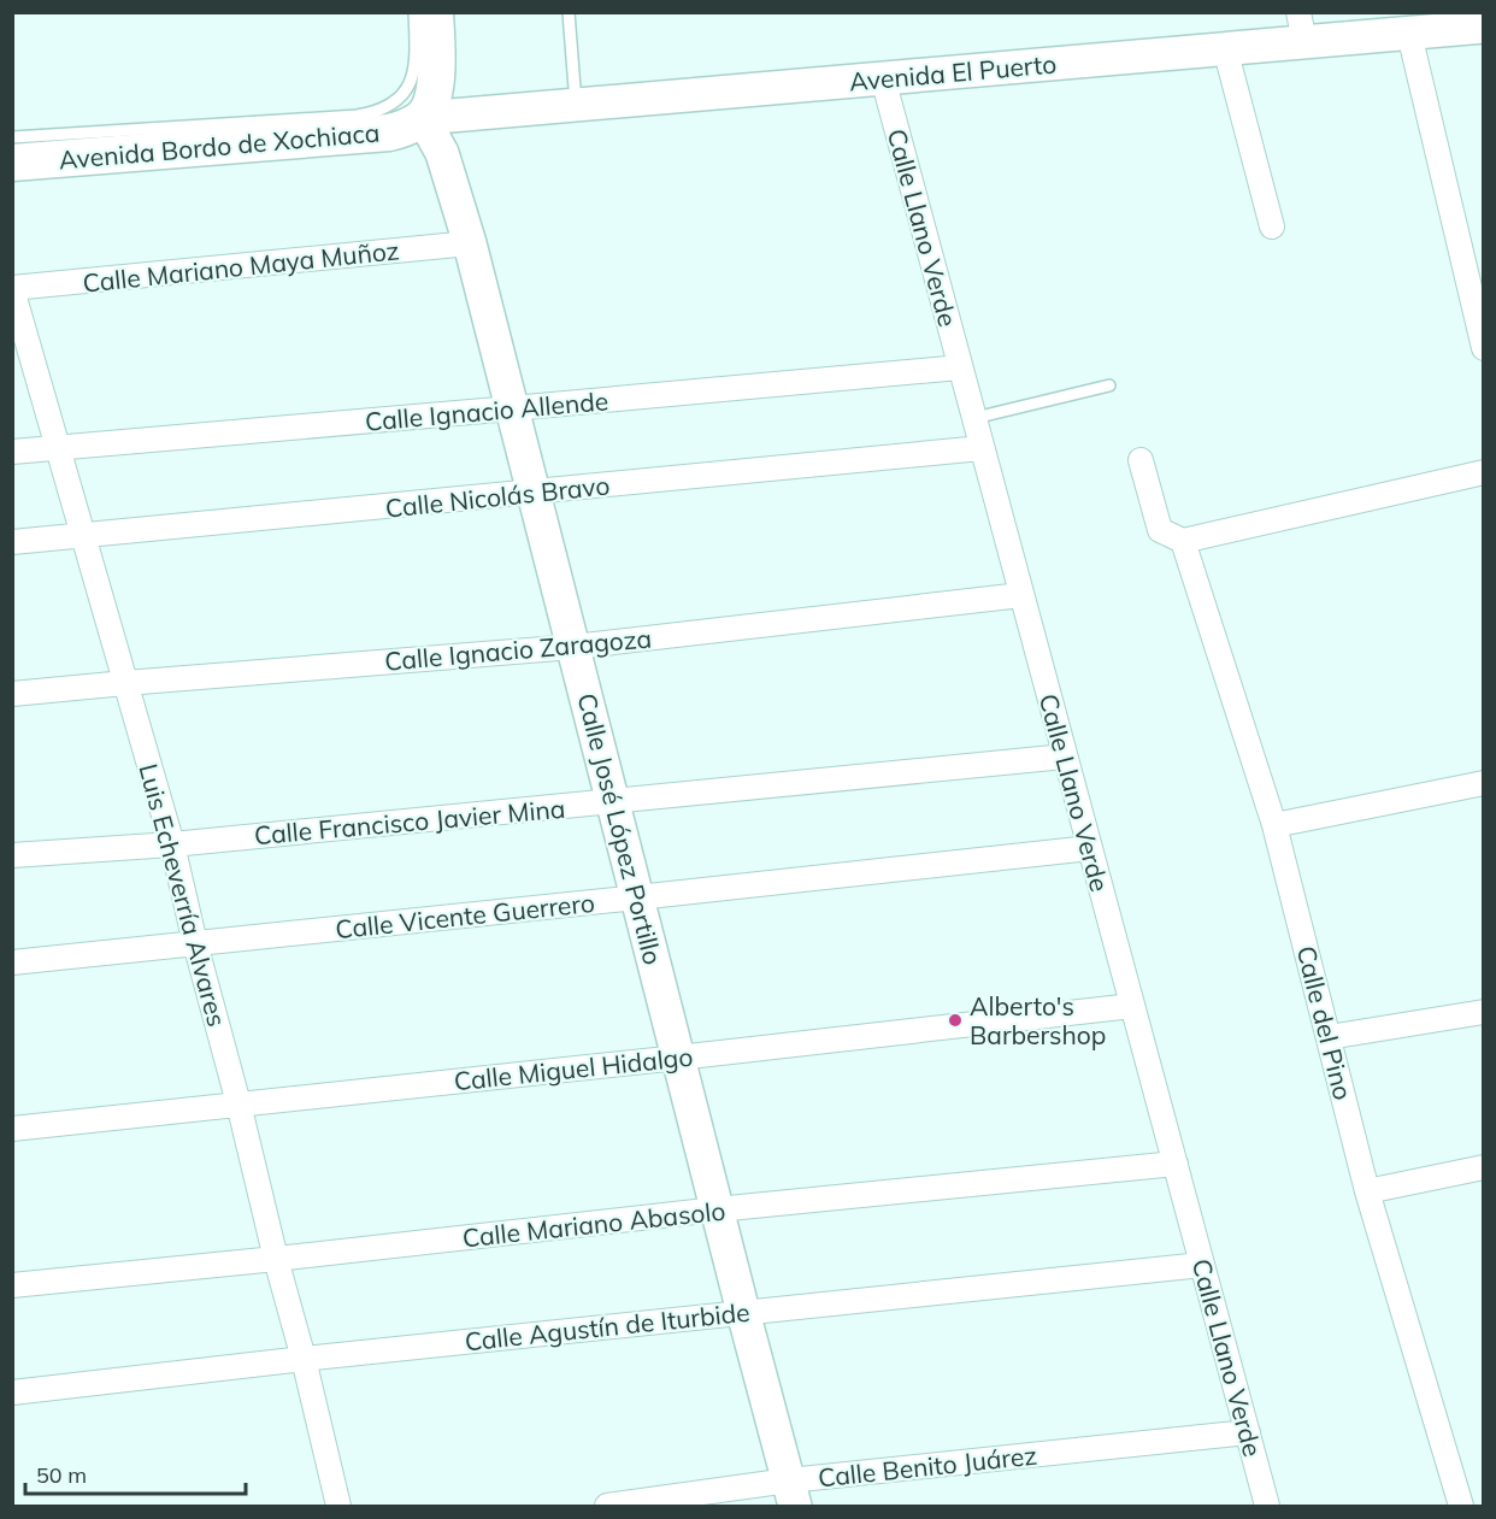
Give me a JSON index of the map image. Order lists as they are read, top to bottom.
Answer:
{
  "streets": {
    "main road": ["Avenida El Puerto", "Avenida Bordo de Xochiaca", "Calle José López Portillo"],
    "street": [
      "Calle Llano Verde",
      "Calle Mariano Maya Muñoz",
      "Calle Ignacio Allende",
      "Calle Nicolás Bravo",
      "Calle Ignacio Zaragoza",
      "Calle Francisco Javier Mina",
      "Luis Echeverría Alvares",
      "Calle Vicente Guerrero",
      "Calle del Pino",
      "Calle Miguel Hidalgo",
      "Calle Mariano Abasolo",
      "Calle Agustín de Iturbide",
      "Calle Benito Juárez"
    ]
  },
  "crossings": [
    ["Avenida El Puerto", "Avenida Bordo de Xochiaca"],
    ["Avenida El Puerto", "Calle Llano Verde"],
    ["Avenida El Puerto", "Calle José López Portillo"],
    ["Avenida Bordo de Xochiaca", "Calle José López Portillo"],
    ["Calle Llano Verde", "Calle Ignacio Allende"],
    ["Calle Llano Verde", "Calle Nicolás Bravo"],
    ["Calle Llano Verde", "Calle Ignacio Zaragoza"],
    ["Calle Llano Verde", "Calle Francisco Javier Mina"],
    ["Calle Llano Verde", "Calle Vicente Guerrero"],
    ["Calle Llano Verde", "Calle Miguel Hidalgo"],
    ["Calle Llano Verde", "Calle Mariano Abasolo"],
    ["Calle Llano Verde", "Calle Agustín de Iturbide"],
    ["Calle Llano Verde", "Calle Benito Juárez"],
    ["Calle Mariano Maya Muñoz", "Calle José López Portillo"],
    ["Calle Mariano Maya Muñoz", "Luis Echeverría Alvares"],
    ["Calle Ignacio Allende", "Calle José López Portillo"],
    ["Calle Ignacio Allende", "Luis Echeverría Alvares"],
    ["Calle Nicolás Bravo", "Calle José López Portillo"],
    ["Calle Nicolás Bravo", "Luis Echeverría Alvares"],
    ["Calle Ignacio Zaragoza", "Calle José López Portillo"],
    ["Calle Ignacio Zaragoza", "Luis Echeverría Alvares"],
    ["Calle Francisco Javier Mina", "Calle José López Portillo"],
    ["Calle Francisco Javier Mina", "Luis Echeverría Alvares"],
    ["Calle José López Portillo", "Calle Vicente Guerrero"],
    ["Calle José López Portillo", "Calle Miguel Hidalgo"],
    ["Calle José López Portillo", "Calle Mariano Abasolo"],
    ["Calle José López Portillo", "Calle Agustín de Iturbide"],
    ["Calle José López Portillo", "Calle Benito Juárez"],
    ["Luis Echeverría Alvares", "Calle Vicente Guerrero"],
    ["Luis Echeverría Alvares", "Calle Miguel Hidalgo"],
    ["Luis Echeverría Alvares", "Calle Mariano Abasolo"],
    ["Luis Echeverría Alvares", "Calle Agustín de Iturbide"]
  ],
  "places": ["Alberto's Barbershop"],
  "scale_bar": "50 m"
}
